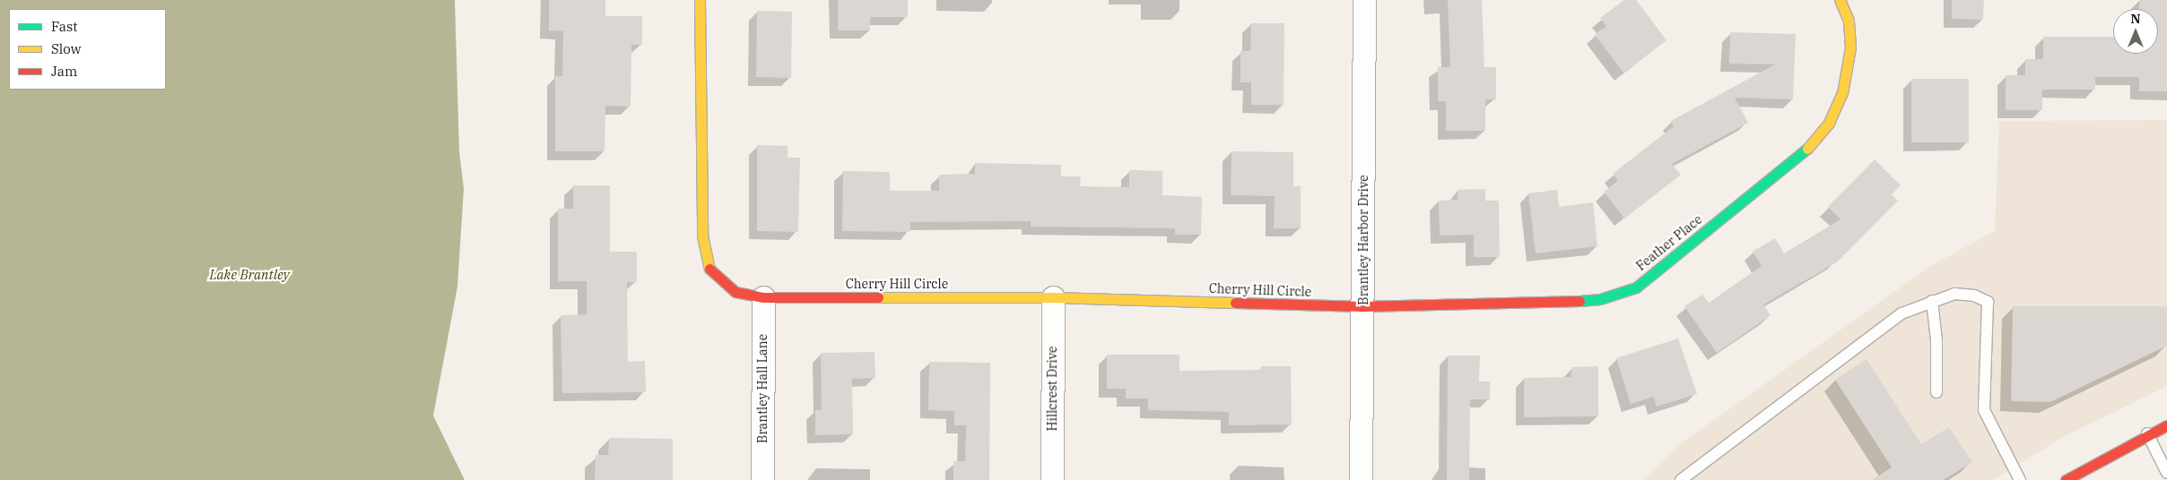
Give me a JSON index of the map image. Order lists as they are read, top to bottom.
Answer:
{
  "streets": {
    "street": [
      "Brantley Harbor Drive",
      "Feather Place",
      "Cherry Hill Circle",
      "Brantley Hall Lane",
      "Hillcrest Drive"
    ]
  },
  "crossings": [
    ["Brantley Harbor Drive", "Feather Place"],
    ["Brantley Harbor Drive", "Cherry Hill Circle"],
    ["Feather Place", "Cherry Hill Circle"],
    ["Cherry Hill Circle", "Brantley Hall Lane"],
    ["Cherry Hill Circle", "Hillcrest Drive"]
  ],
  "water": ["Lake Brantley"],
  "legend": ["Fast", "Slow", "Jam"],
  "north": "top"
}
